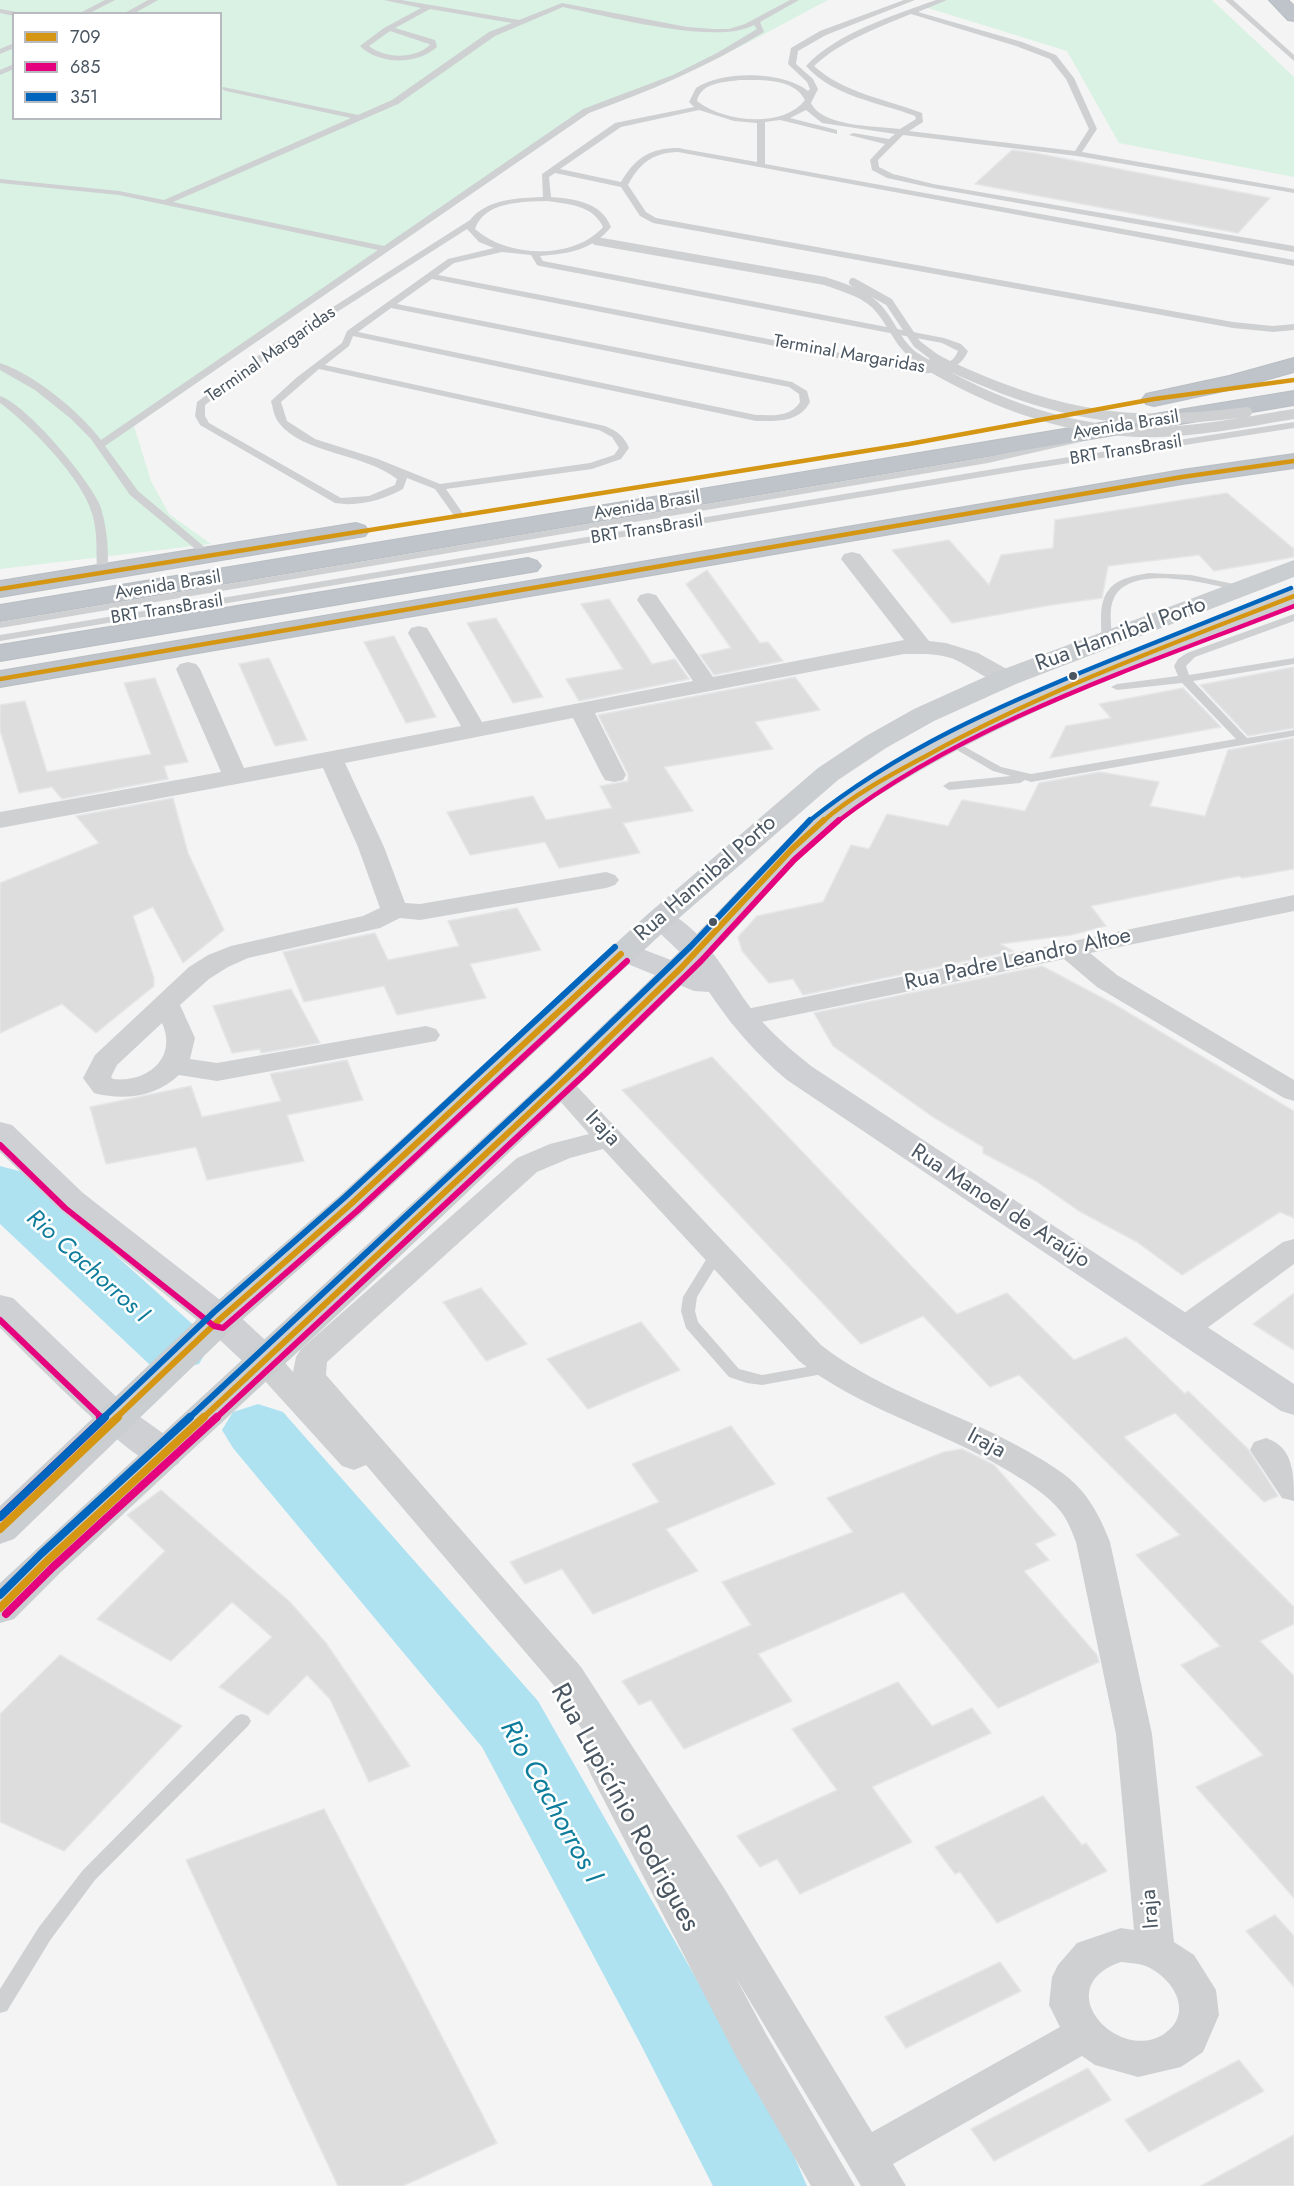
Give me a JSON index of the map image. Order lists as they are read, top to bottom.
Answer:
{
  "streets": {
    "highway": ["Avenida Brasil"],
    "main road": ["Rua Hannibal Porto"],
    "street": [
      "Rua Padre Leandro Altoe",
      "Iraja",
      "Rua Manoel de Araújo",
      "Rua Lupicínio Rodrigues"
    ],
    "lane": ["Terminal Margaridas", "BRT TransBrasil"]
  },
  "crossings": [
    ["Avenida Brasil", "BRT TransBrasil"],
    ["Rua Hannibal Porto", "Iraja"],
    ["Rua Hannibal Porto", "Rua Manoel de Araújo"],
    ["Rua Hannibal Porto", "Rua Lupicínio Rodrigues"],
    ["Rua Padre Leandro Altoe", "Rua Manoel de Araújo"]
  ],
  "water": ["Rio Cachorros I"],
  "lines": ["transit line 709", "transit line 351", "transit line 685"],
  "legend": ["709", "685", "351"]
}
